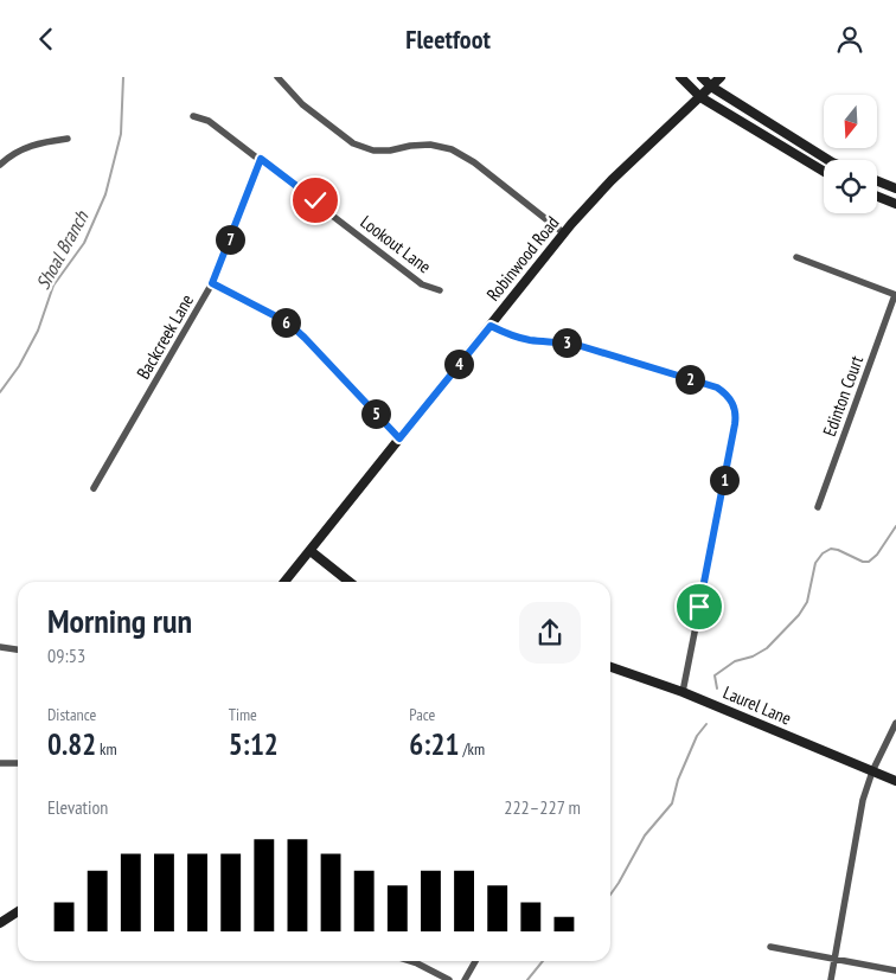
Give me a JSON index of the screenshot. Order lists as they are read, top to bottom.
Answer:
{
  "streets": {
    "main road": ["Robinwood Road", "Laurel Lane"],
    "street": ["Lookout Lane", "Backcreek Lane", "Edinton Court"]
  },
  "crossings": [
    ["Lookout Lane", "Backcreek Lane"]
  ],
  "water": ["Shoal Branch"],
  "north": "bottom",
  "page": {
    "header": "Fleetfoot",
    "pins": [
      "7",
      "6",
      "3",
      "4",
      "2",
      "5",
      "1"
    ],
    "heading": ["Morning run", "09:53"],
    "stats": [
      ["Distance", "0.82 km"],
      ["Time", "5:12"],
      ["Pace", "6:21 /km"]
    ],
    "chart": ["Elevation", "222–227 m"]
  }
}
